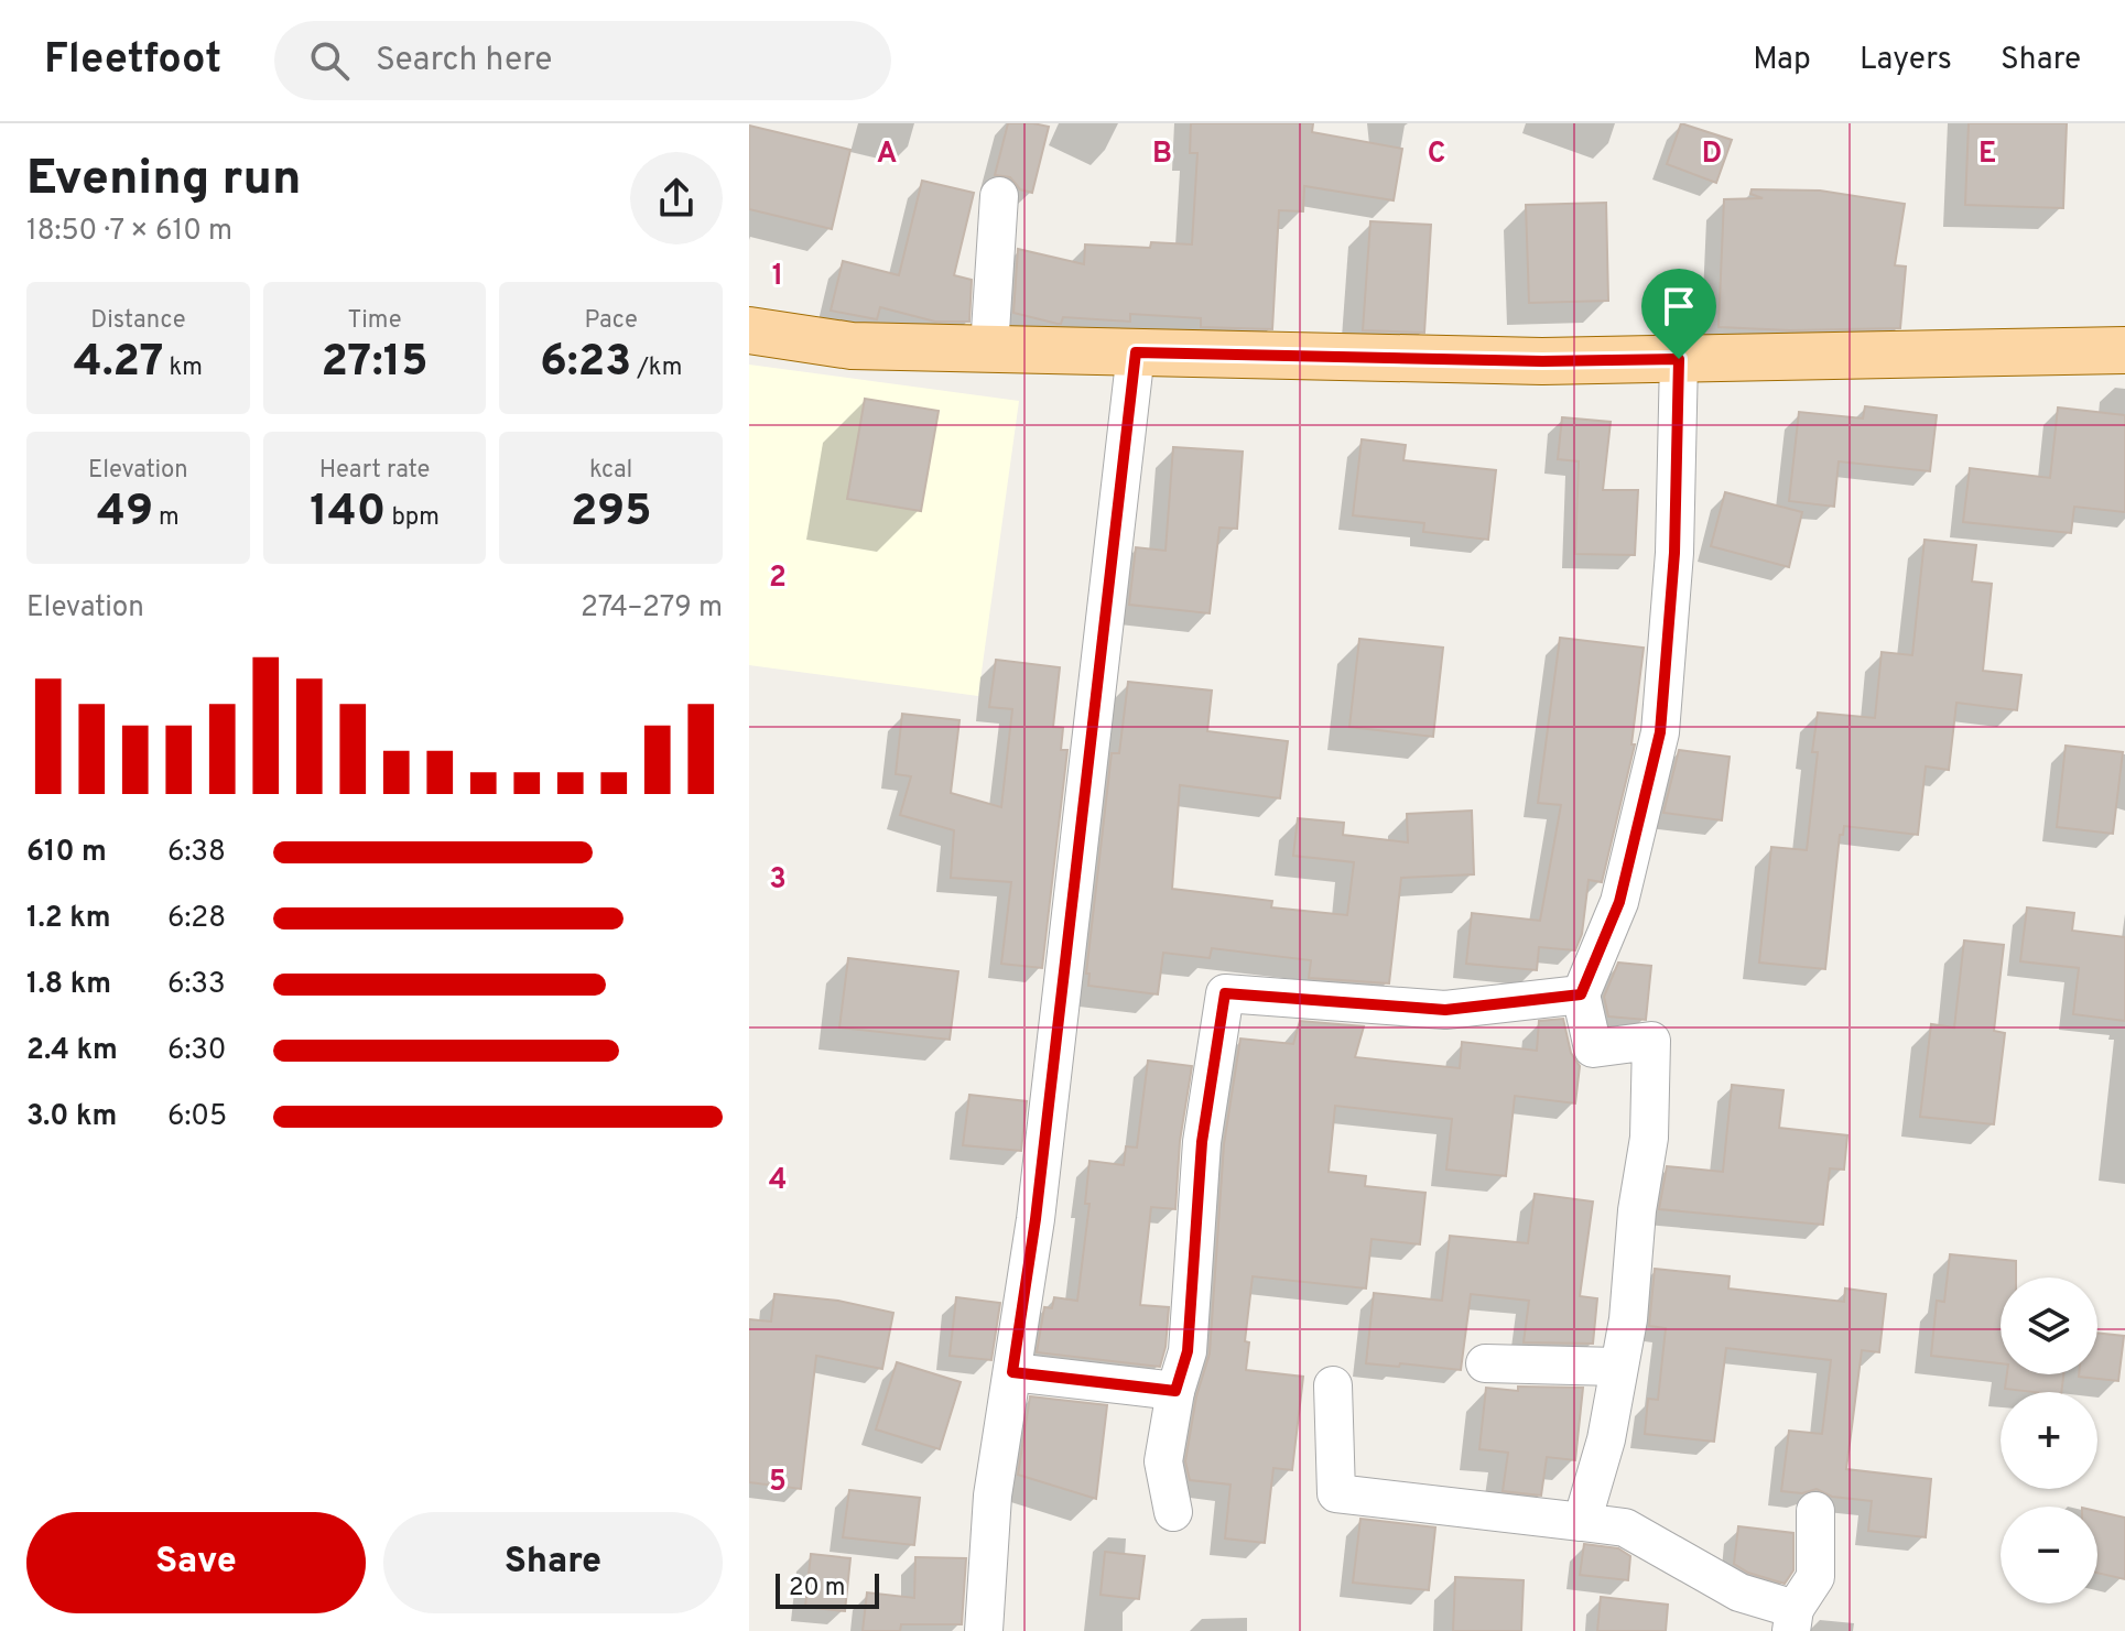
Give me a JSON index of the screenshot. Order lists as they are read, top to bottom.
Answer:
{
  "scale_bar": "20 m",
  "page": {
    "header": "Fleetfoot",
    "search": "Search here",
    "nav": ["Map", "Layers", "Share"],
    "heading": ["Evening run", "18:50 · 7 × 610 m"],
    "stats": [
      ["Distance", "4.27 km"],
      ["Time", "27:15"],
      ["Pace", "6:23 /km"],
      ["Elevation", "49 m"],
      ["Heart rate", "140 bpm"],
      ["kcal", "295"]
    ],
    "chart": ["Elevation", "274–279 m"],
    "list": [
      {
        "name": "610 m",
        "note": "6:38"
      },
      {
        "name": "1.2 km",
        "note": "6:28"
      },
      {
        "name": "1.8 km",
        "note": "6:33"
      },
      {
        "name": "2.4 km",
        "note": "6:30"
      },
      {
        "name": "3.0 km",
        "note": "6:05"
      }
    ],
    "map_buttons": ["+", "−"],
    "buttons": ["Save", "Share"],
    "scale": "20 m"
  },
  "grid": {
    "columns": [
      "A",
      "B",
      "C",
      "D",
      "E"
    ],
    "rows": [
      "1",
      "2",
      "3",
      "4",
      "5"
    ]
  }
}
